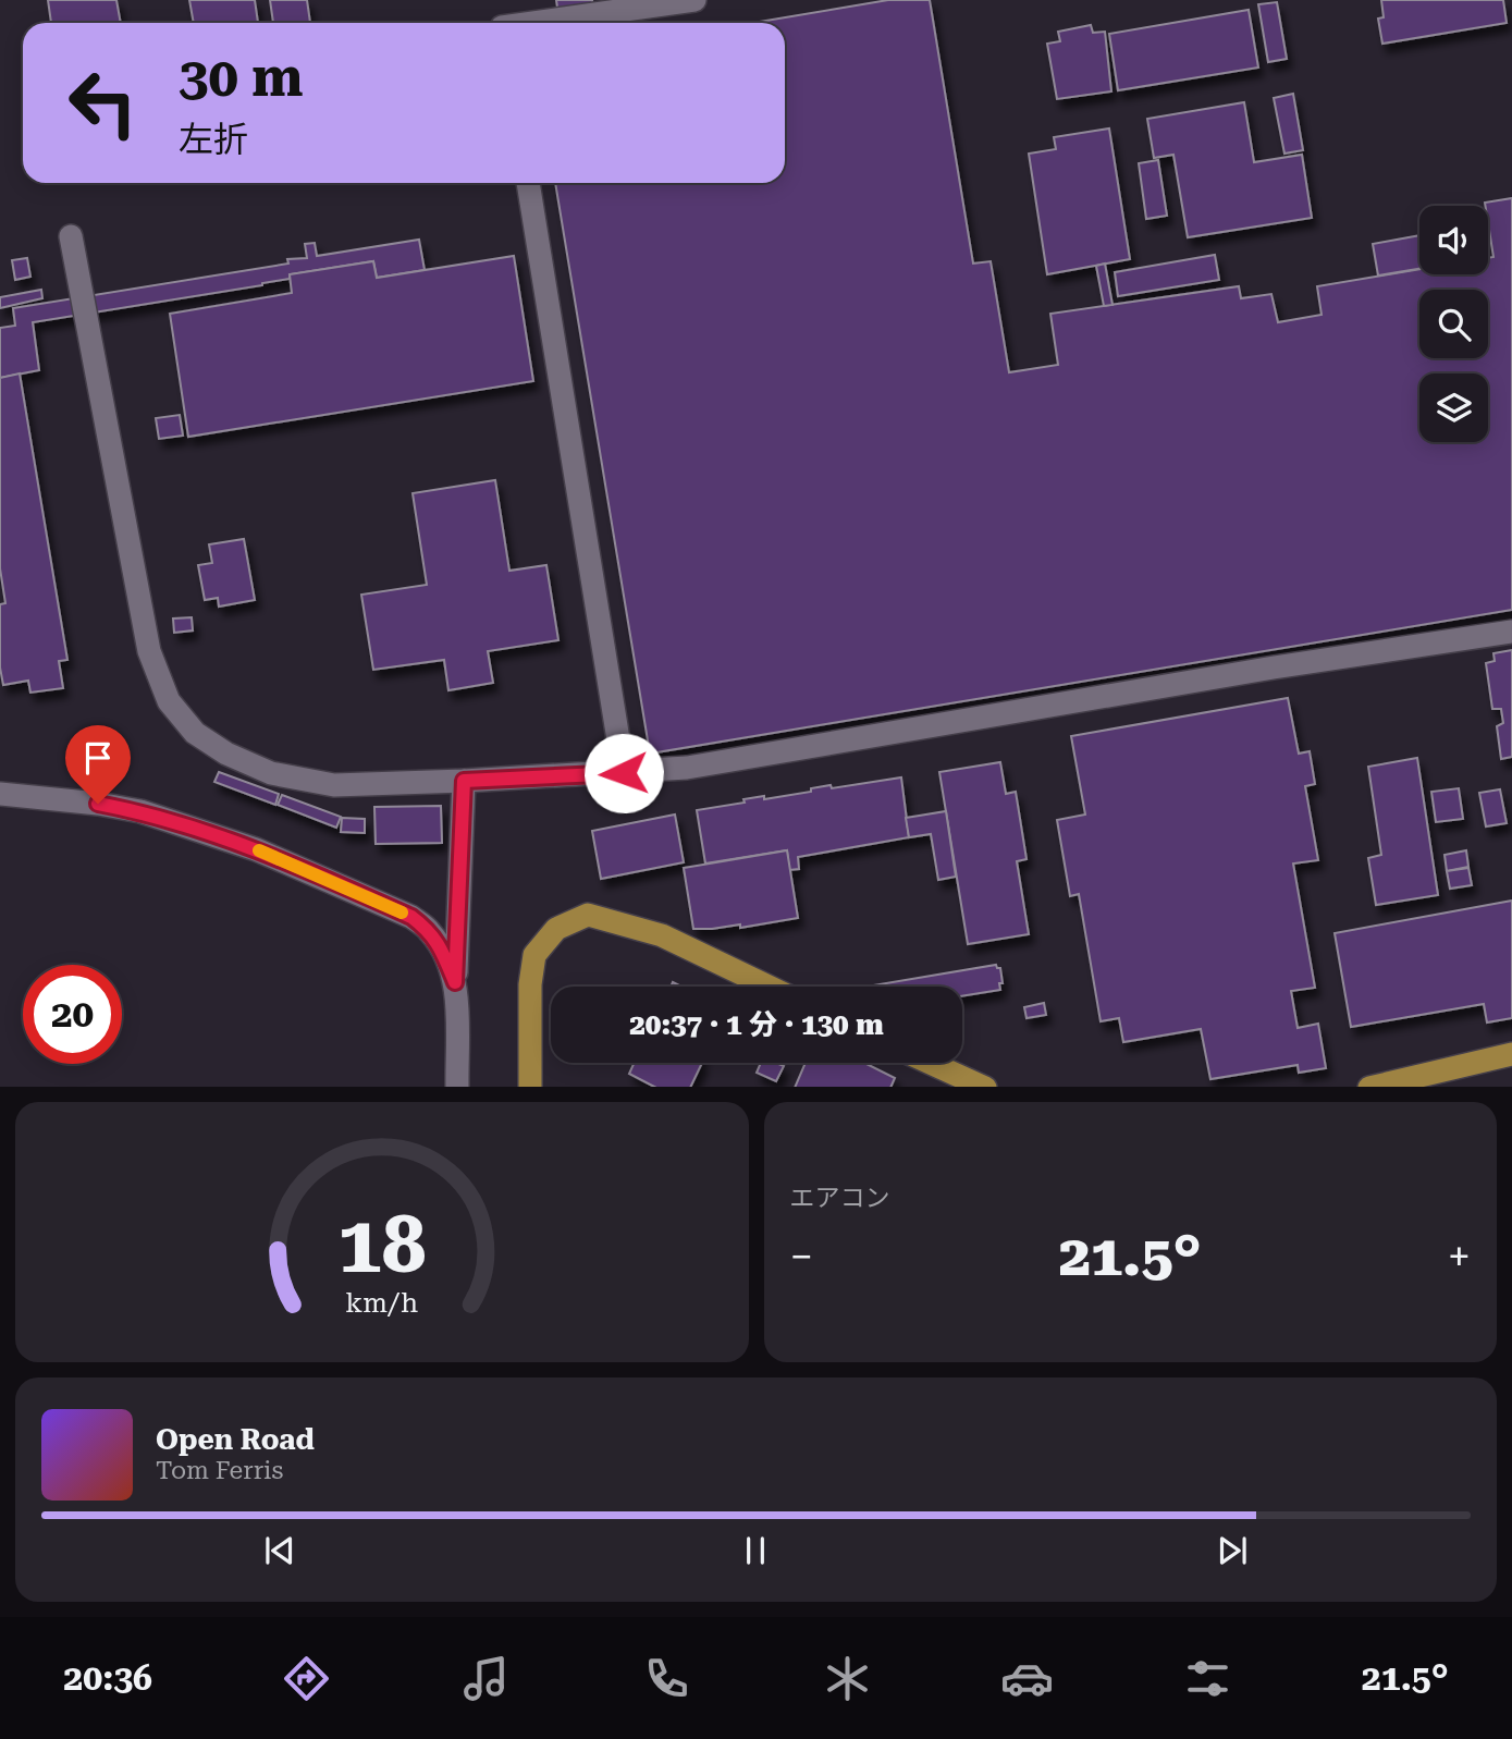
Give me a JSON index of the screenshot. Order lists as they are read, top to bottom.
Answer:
{
  "page": {
    "turn": ["30 m", "左折"],
    "limit": "20",
    "trip": "20:37 · 1 分 · 130 m",
    "tile": "エアコン",
    "heat": ["−", "21.5°", "+"],
    "song": ["Open Road", "Tom Ferris"],
    "tabs": ["20:36", "21.5°"],
    "gauge": ["18", "km/h"]
  }
}
